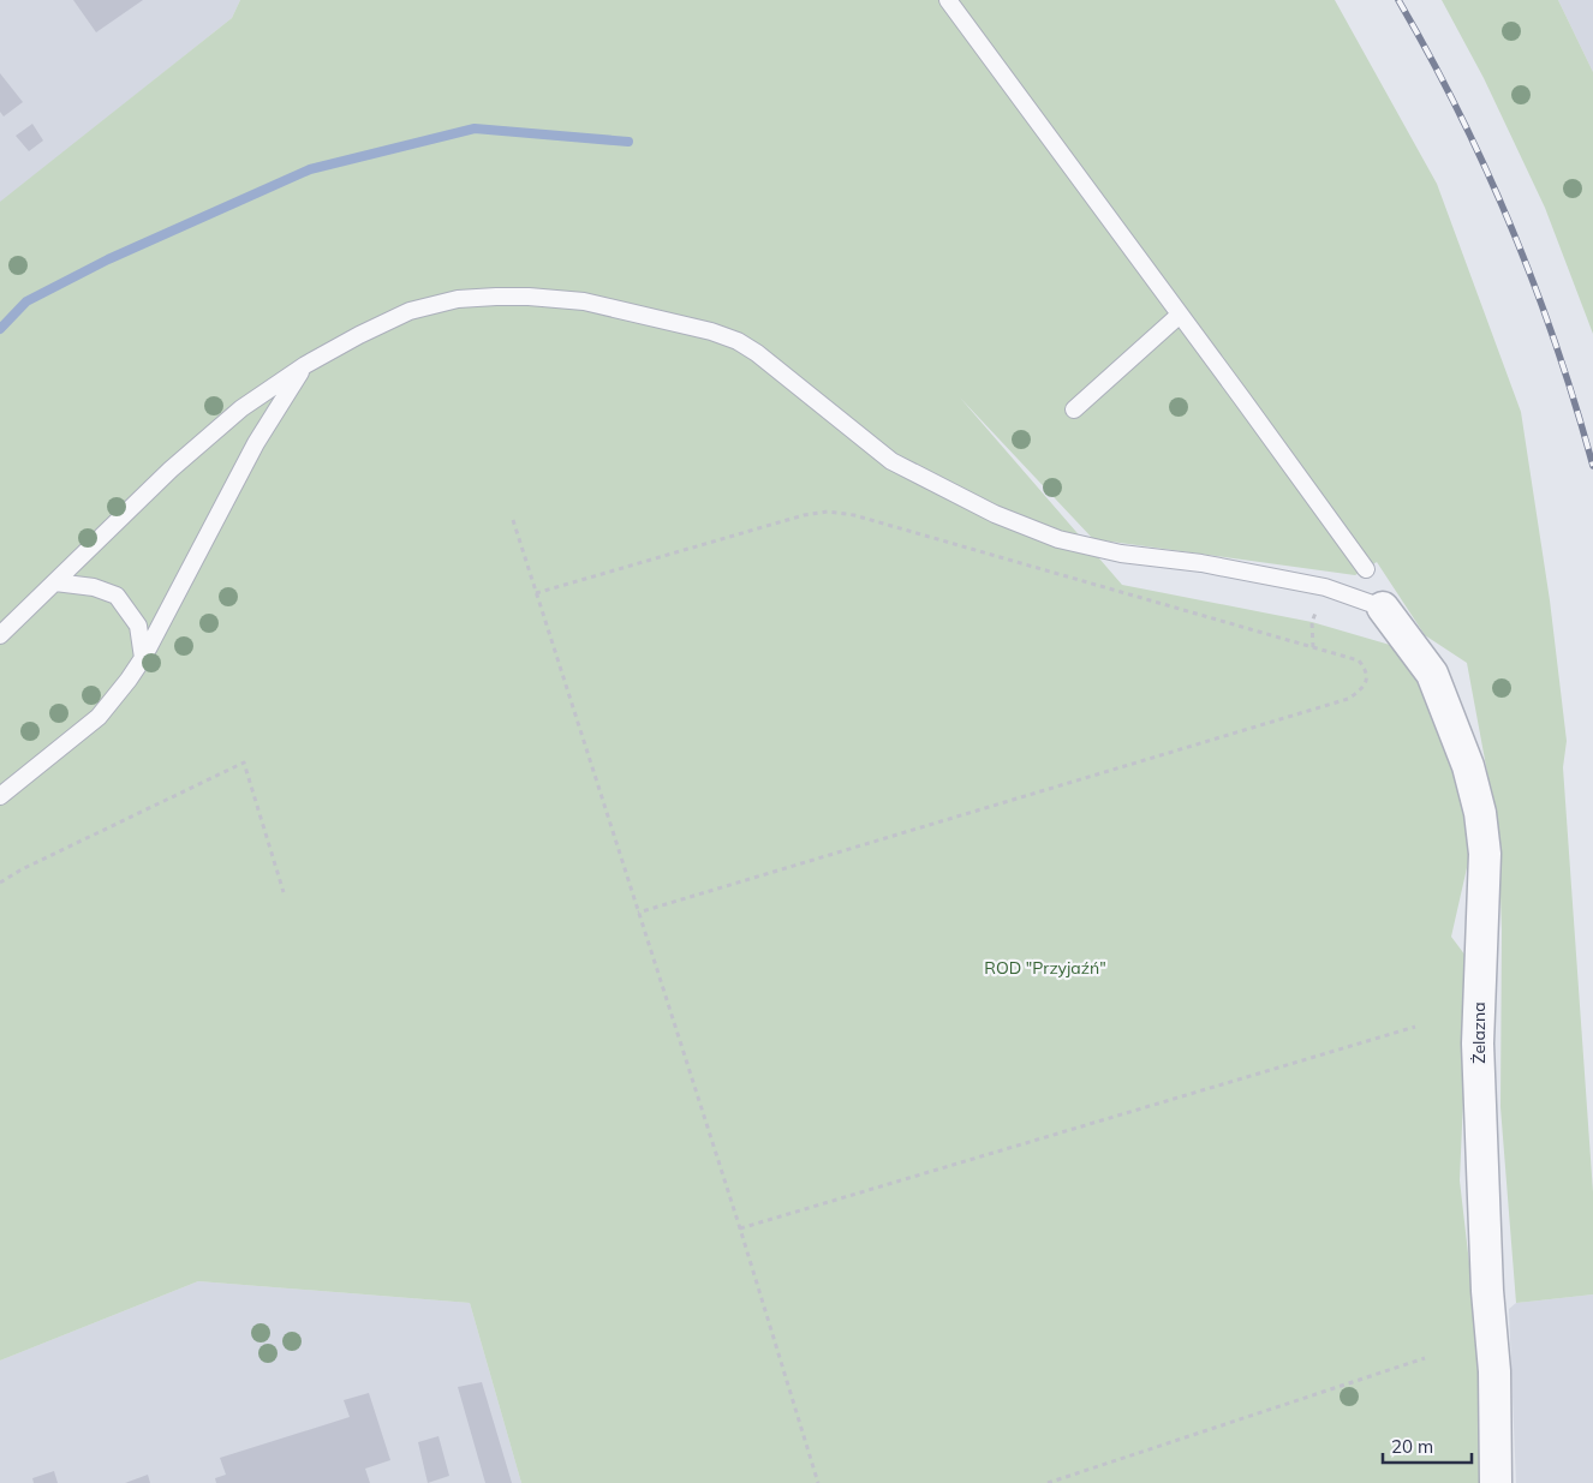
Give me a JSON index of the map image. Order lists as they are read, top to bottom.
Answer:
{
  "streets": {
    "street": ["Żelazna"]
  },
  "parks": ["ROD \"Przyjaźń\""],
  "scale_bar": "20 m"
}
